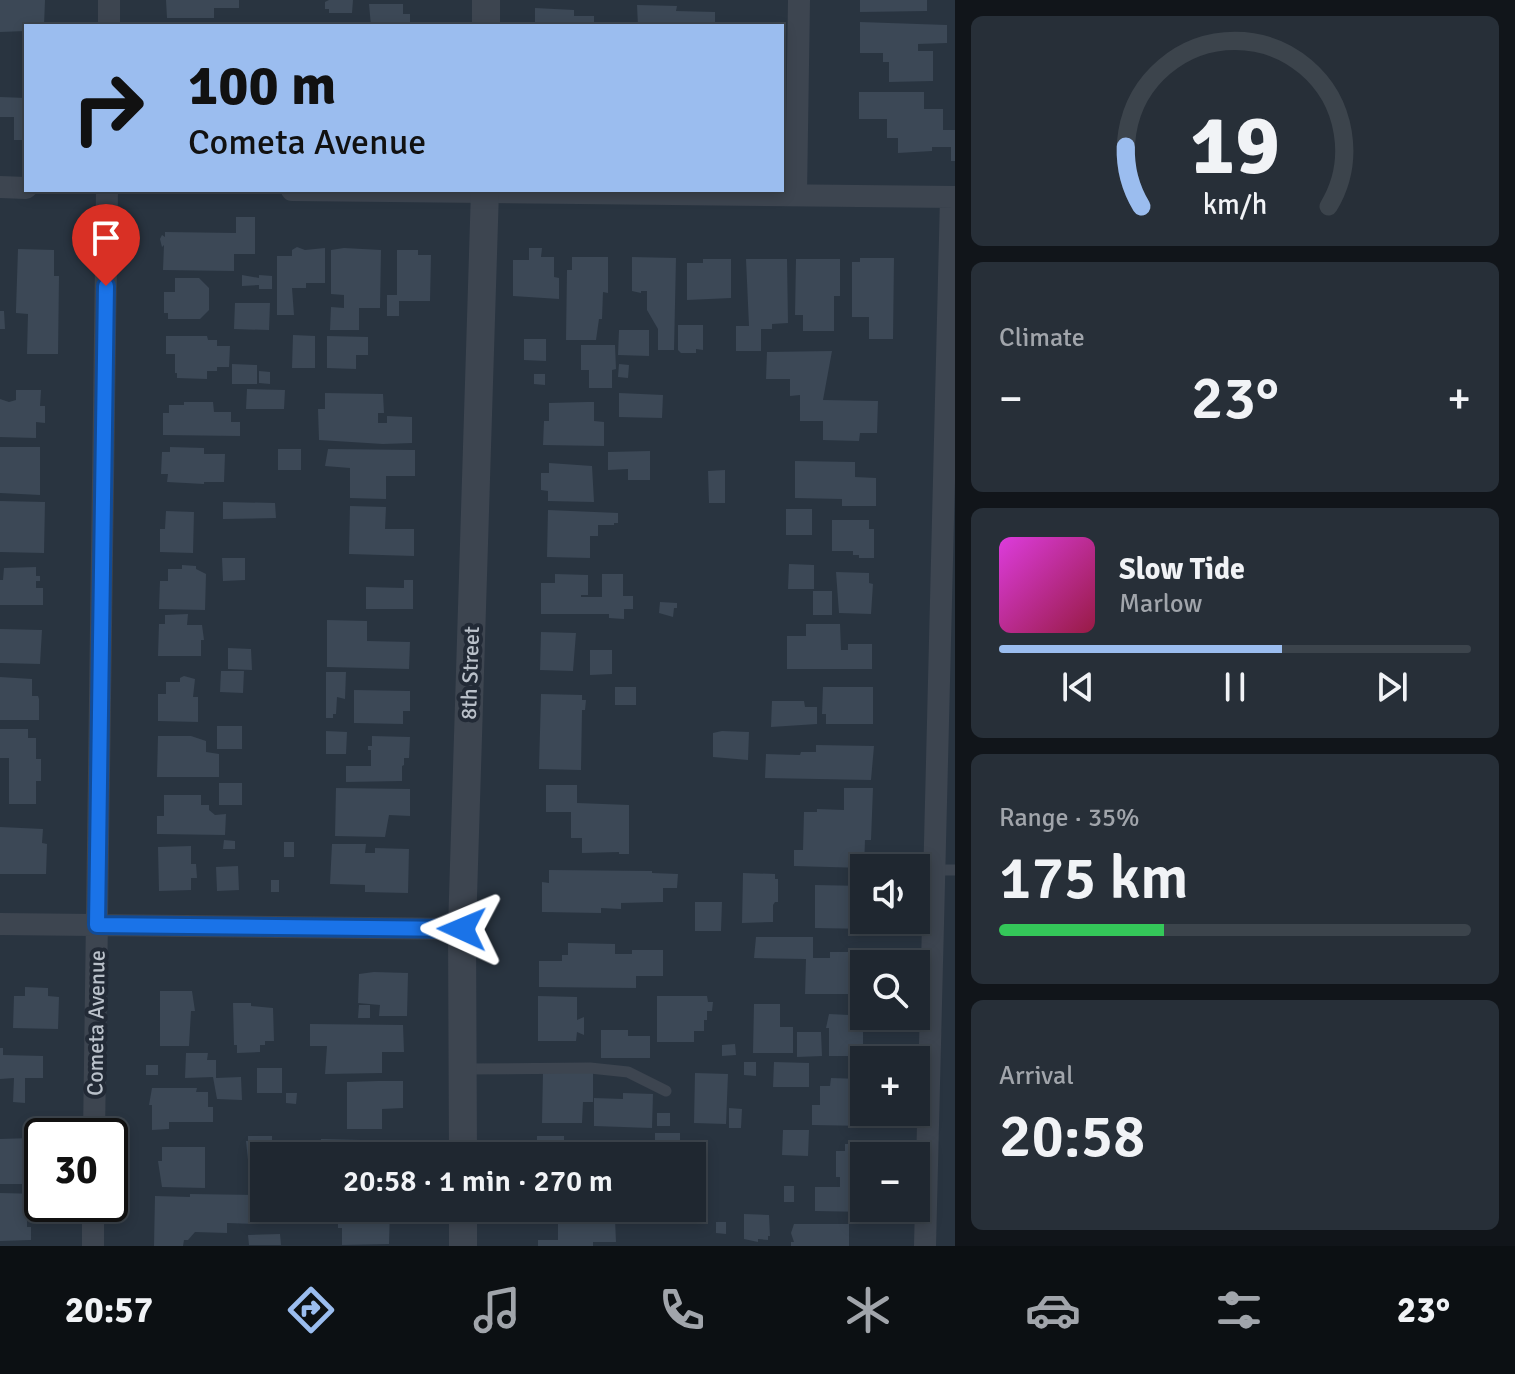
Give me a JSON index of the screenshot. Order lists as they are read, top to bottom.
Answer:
{
  "streets": {
    "street": ["8th Street", "Cometa Avenue"]
  },
  "page": {
    "turn": ["100 m", "Cometa Avenue"],
    "tile": [
      "Climate",
      ["Range · 35%", "175 km"],
      ["Arrival", "20:58"]
    ],
    "heat": ["−", "23°", "+"],
    "song": ["Slow Tide", "Marlow"],
    "map_buttons": ["+", "−"],
    "limit": "30",
    "trip": "20:58 · 1 min · 270 m",
    "tabs": ["20:57", "23°"],
    "gauge": ["19", "km/h"]
  }
}
